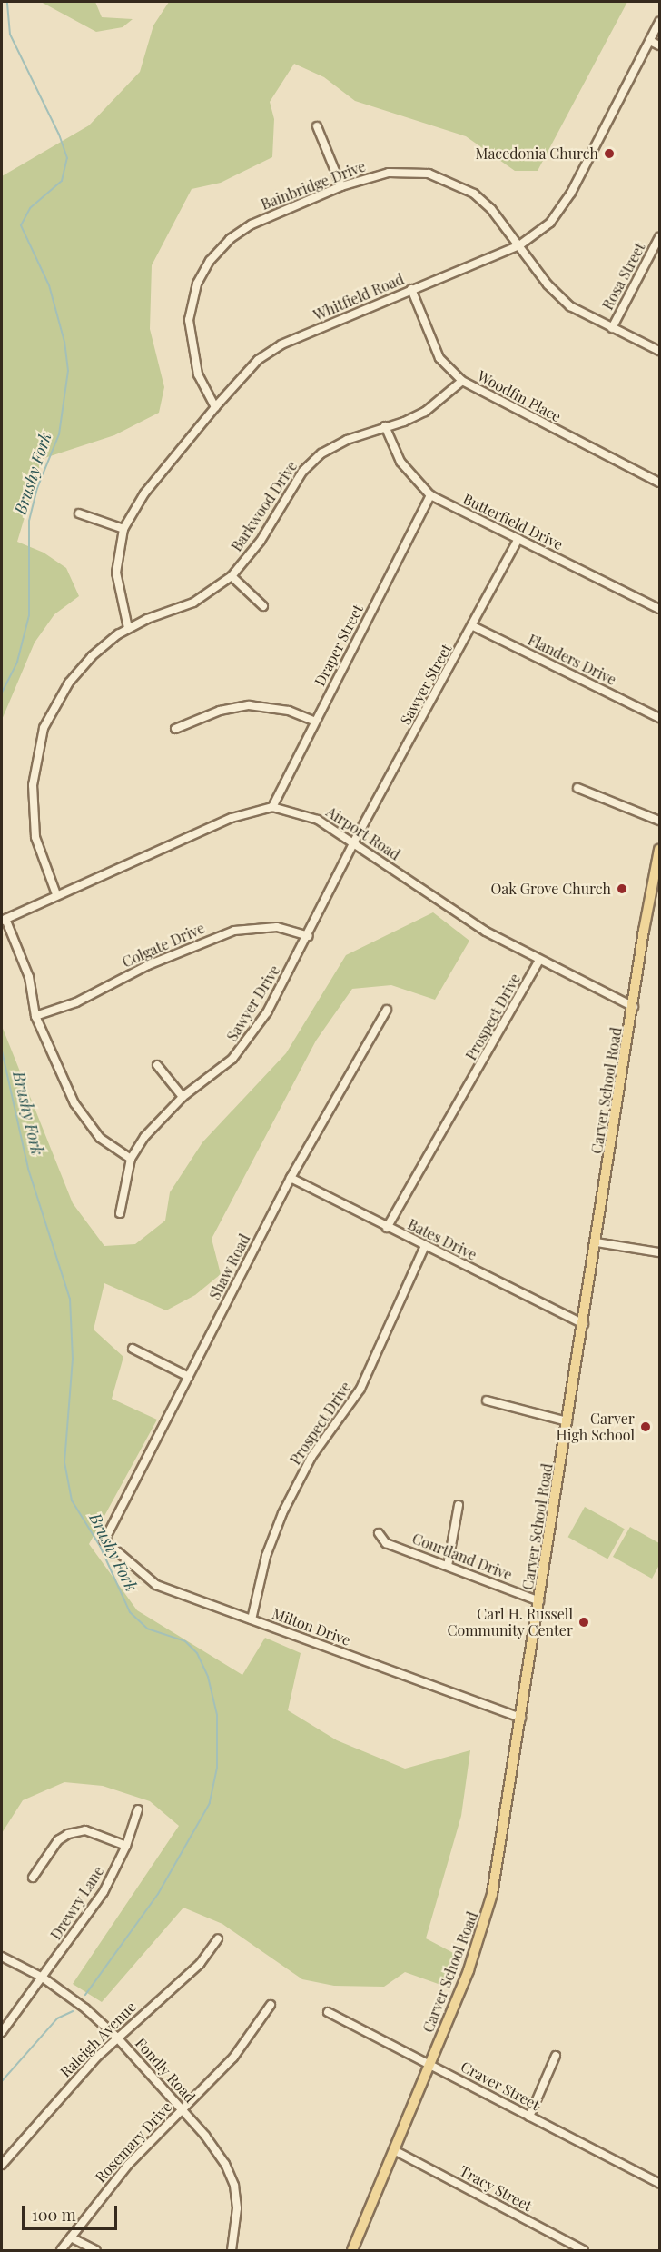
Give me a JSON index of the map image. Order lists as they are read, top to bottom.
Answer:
{
  "streets": {
    "main road": ["Carver School Road"],
    "street": [
      "Bainbridge Drive",
      "Rosa Street",
      "Whitfield Road",
      "Woodfin Place",
      "Barkwood Drive",
      "Butterfield Drive",
      "Draper Street",
      "Flanders Drive",
      "Sawyer Street",
      "Airport Road",
      "Colgate Drive",
      "Sawyer Drive",
      "Prospect Drive",
      "Bates Drive",
      "Shaw Road",
      "Courtland Drive",
      "Milton Drive",
      "Drewry Lane",
      "Raleigh Avenue",
      "Fondly Road",
      "Craver Street",
      "Rosemary Drive",
      "Tracy Street"
    ]
  },
  "crossings": [
    ["Bainbridge Drive", "Rosa Street"],
    ["Bainbridge Drive", "Whitfield Road"],
    ["Whitfield Road", "Woodfin Place"],
    ["Whitfield Road", "Barkwood Drive"],
    ["Woodfin Place", "Barkwood Drive"],
    ["Barkwood Drive", "Butterfield Drive"],
    ["Barkwood Drive", "Airport Road"],
    ["Butterfield Drive", "Draper Street"],
    ["Butterfield Drive", "Sawyer Street"],
    ["Draper Street", "Airport Road"],
    ["Flanders Drive", "Sawyer Street"],
    ["Sawyer Street", "Airport Road"],
    ["Sawyer Street", "Sawyer Drive"],
    ["Airport Road", "Sawyer Drive"],
    ["Airport Road", "Prospect Drive"],
    ["Airport Road", "Carver School Road"],
    ["Colgate Drive", "Sawyer Drive"],
    ["Prospect Drive", "Bates Drive"],
    ["Prospect Drive", "Milton Drive"],
    ["Carver School Road", "Bates Drive"],
    ["Carver School Road", "Courtland Drive"],
    ["Carver School Road", "Milton Drive"],
    ["Carver School Road", "Craver Street"],
    ["Carver School Road", "Tracy Street"],
    ["Bates Drive", "Shaw Road"],
    ["Shaw Road", "Milton Drive"],
    ["Drewry Lane", "Fondly Road"],
    ["Raleigh Avenue", "Fondly Road"],
    ["Fondly Road", "Rosemary Drive"]
  ],
  "water": ["Brushy Fork"],
  "places": [
    "Macedonia Church",
    "Oak Grove Church",
    "Carver High School",
    "Carl H. Russell Community Center"
  ],
  "scale_bar": "100 m"
}
